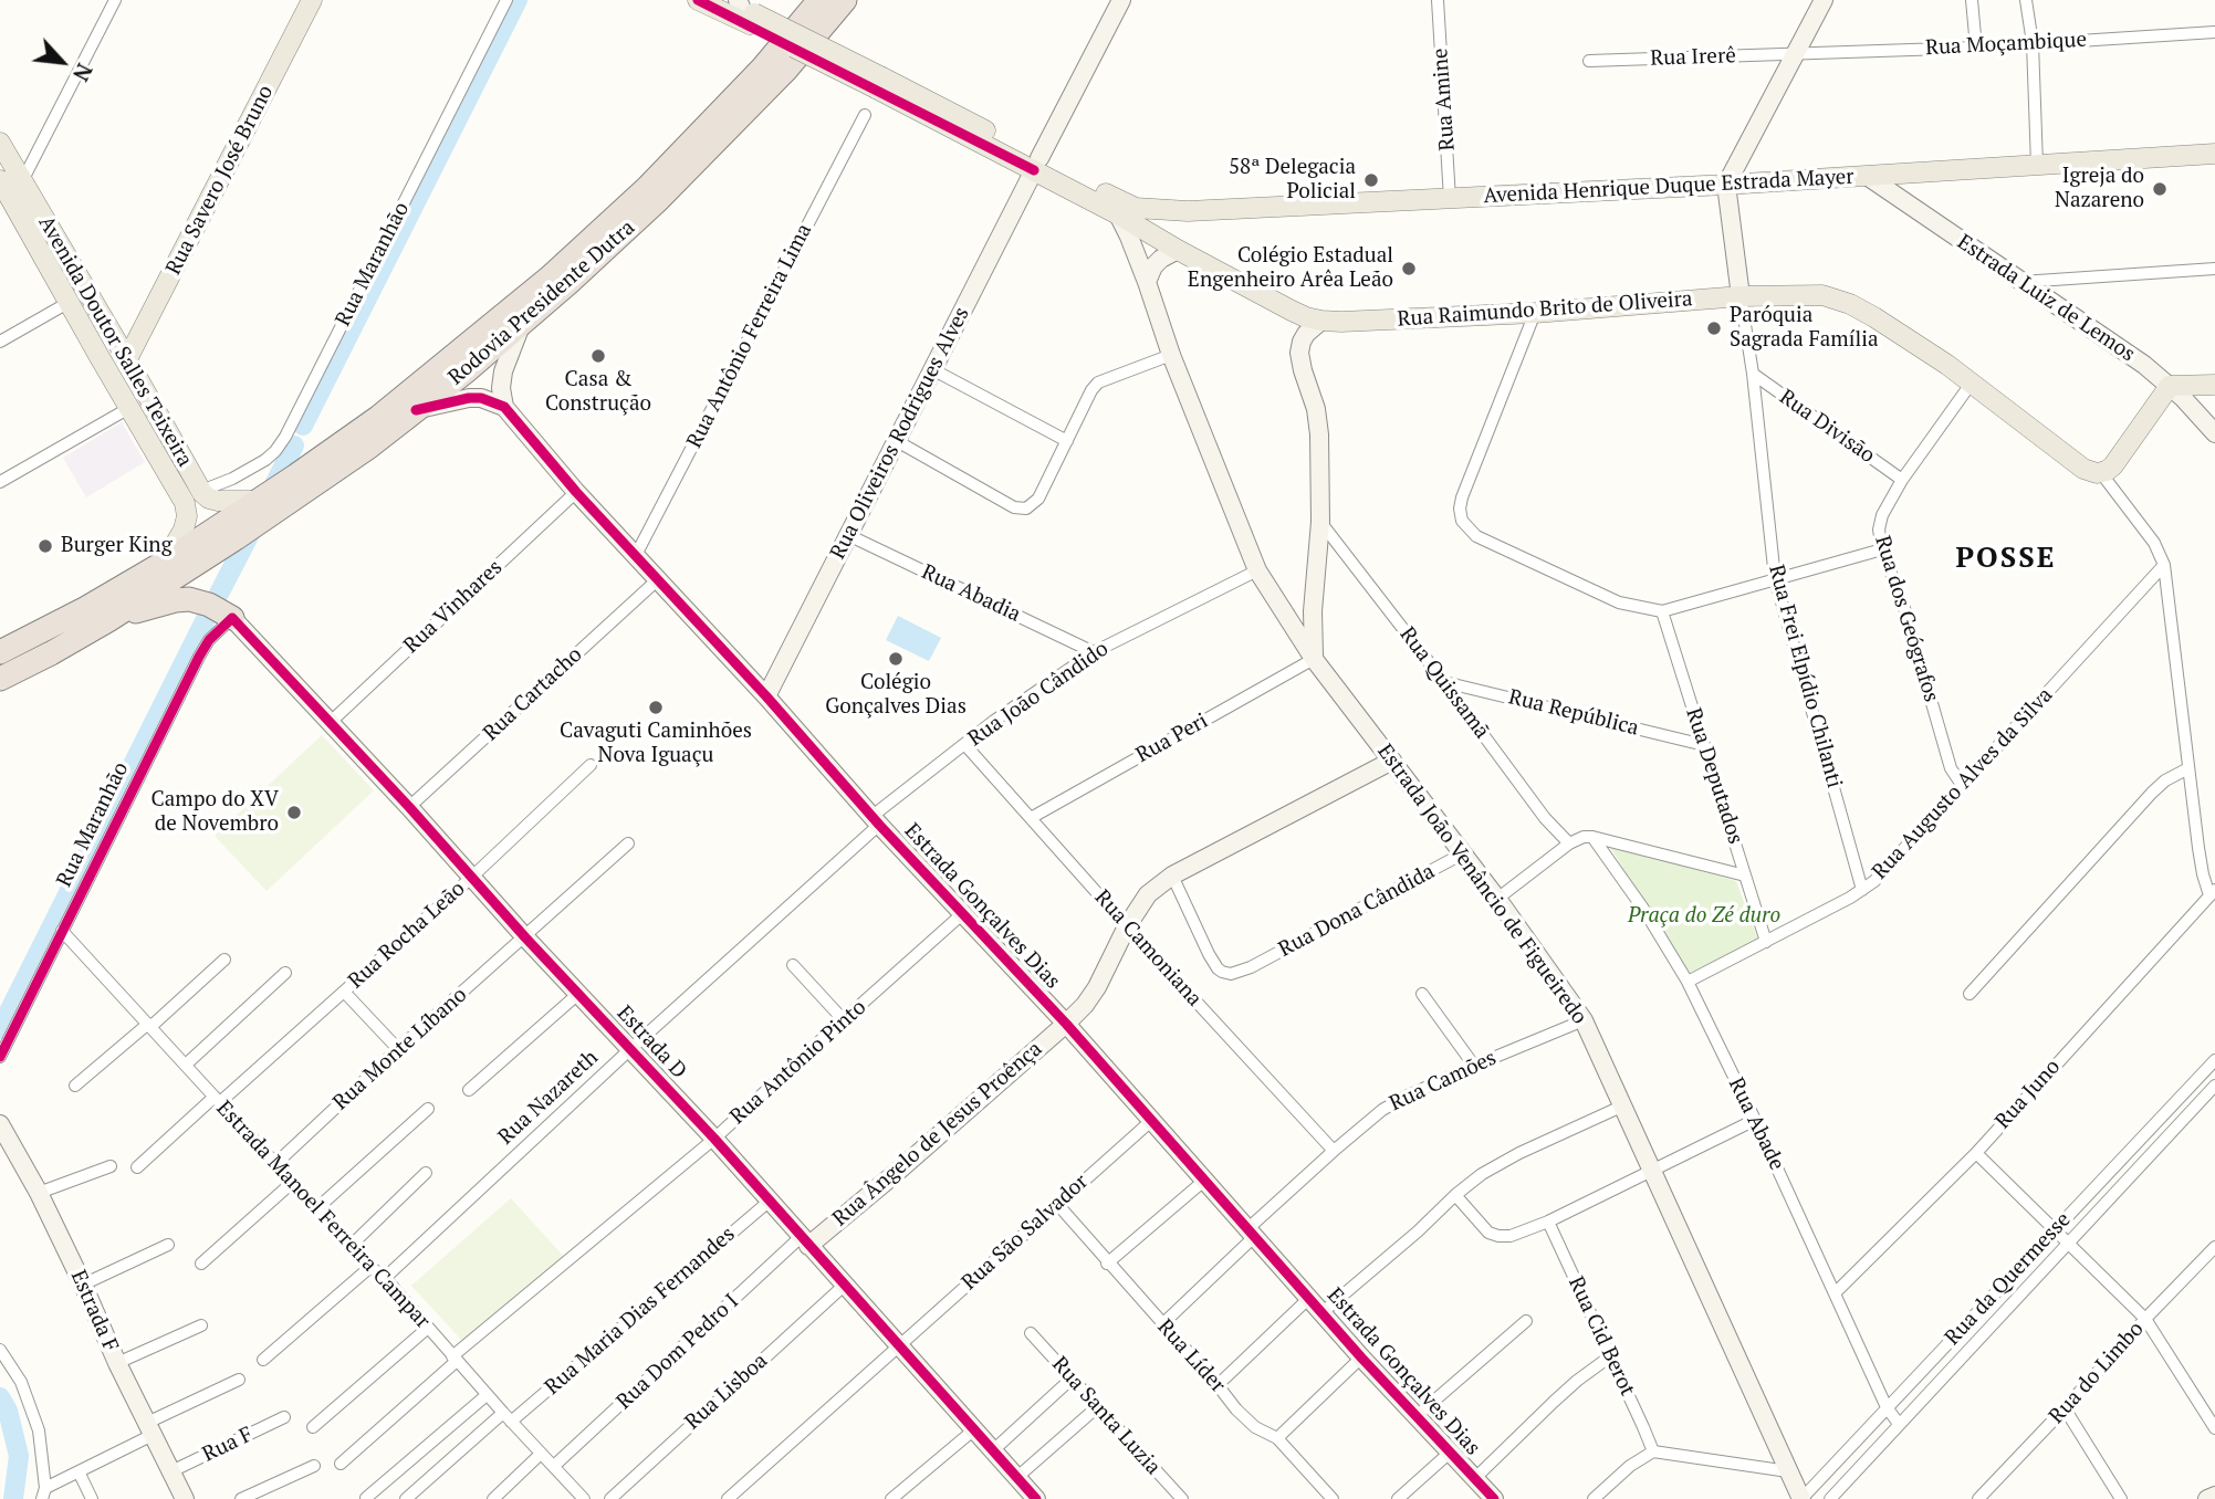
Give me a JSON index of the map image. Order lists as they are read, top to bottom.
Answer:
{
  "streets": {
    "highway": ["Rodovia Presidente Dutra"],
    "main road": [
      "Rua Savero José Bruno",
      "Avenida Henrique Duque Estrada Mayer",
      "Rua Raimundo Brito de Oliveira",
      "Avenida Doutor Salles Teixeira"
    ],
    "street": [
      "Rua Moçambique",
      "Rua Irerê",
      "Rua Amine",
      "Rua Maranhão",
      "Estrada Luiz de Lemos",
      "Rua Antônio Ferreira Lima",
      "Rua Divisão",
      "Rua Oliveiros Rodrigues Alves",
      "Rua Abadia",
      "Rua Vinhares",
      "Rua dos Geógrafos",
      "Rua Frei Elpídio Chilanti",
      "Rua Quissamã",
      "Rua Cartacho",
      "Rua João Cândido",
      "Rua República",
      "Rua Peri",
      "Rua Deputados",
      "Rua Augusto Alves da Silva",
      "Estrada João Venâncio de Figueiredo",
      "Estrada Gonçalves Dias",
      "Rua Dona Cândida",
      "Rua Rocha Leão",
      "Rua Camoniana",
      "Estrada D",
      "Rua Monte Líbano",
      "Rua Antônio Pinto",
      "Rua Camões",
      "Rua Juno",
      "Rua Nazareth",
      "Rua Abade",
      "Rua Ângelo de Jesus Proênça",
      "Estrada Manoel Ferreira Campar",
      "Rua São Salvador",
      "Rua da Quermesse",
      "Estrada F",
      "Rua Maria Dias Fernandes",
      "Rua Cid Berot",
      "Rua Dom Pedro I",
      "Rua Líder",
      "Rua do Limbo",
      "Rua Lisboa",
      "Rua Santa Luzia",
      "Rua F"
    ]
  },
  "crossings": [
    ["Rua Moçambique", "Rua Irerê"],
    ["Rua Amine", "Avenida Henrique Duque Estrada Mayer"],
    ["Rua Savero José Bruno", "Avenida Doutor Salles Teixeira"],
    ["Avenida Henrique Duque Estrada Mayer", "Estrada Luiz de Lemos"],
    ["Avenida Henrique Duque Estrada Mayer", "Rua Raimundo Brito de Oliveira"],
    ["Avenida Henrique Duque Estrada Mayer", "Rua Frei Elpídio Chilanti"],
    ["Avenida Henrique Duque Estrada Mayer", "Estrada João Venâncio de Figueiredo"],
    ["Rua Maranhão", "Avenida Doutor Salles Teixeira"],
    ["Rua Maranhão", "Estrada D"],
    ["Rua Maranhão", "Estrada Manoel Ferreira Campar"],
    ["Rodovia Presidente Dutra", "Avenida Doutor Salles Teixeira"],
    ["Rua Raimundo Brito de Oliveira", "Rua dos Geógrafos"],
    ["Rua Raimundo Brito de Oliveira", "Rua Frei Elpídio Chilanti"],
    ["Rua Raimundo Brito de Oliveira", "Rua Augusto Alves da Silva"],
    ["Rua Raimundo Brito de Oliveira", "Estrada João Venâncio de Figueiredo"],
    ["Rua Raimundo Brito de Oliveira", "Rua Juno"],
    ["Rua Antônio Ferreira Lima", "Estrada Gonçalves Dias"],
    ["Rua Divisão", "Rua dos Geógrafos"],
    ["Rua Divisão", "Rua Frei Elpídio Chilanti"],
    ["Rua Oliveiros Rodrigues Alves", "Rua Abadia"],
    ["Rua Oliveiros Rodrigues Alves", "Estrada Gonçalves Dias"],
    ["Rua Abadia", "Rua João Cândido"],
    ["Rua Vinhares", "Estrada Gonçalves Dias"],
    ["Rua Vinhares", "Estrada D"],
    ["Rua dos Geógrafos", "Rua Augusto Alves da Silva"],
    ["Rua Frei Elpídio Chilanti", "Rua Augusto Alves da Silva"],
    ["Rua Quissamã", "Rua República"],
    ["Rua Cartacho", "Estrada Gonçalves Dias"],
    ["Rua Cartacho", "Estrada D"],
    ["Rua João Cândido", "Estrada João Venâncio de Figueiredo"],
    ["Rua João Cândido", "Estrada Gonçalves Dias"],
    ["Rua João Cândido", "Rua Camoniana"],
    ["Rua João Cândido", "Rua Nazareth"],
    ["Rua República", "Rua Deputados"],
    ["Rua Peri", "Estrada João Venâncio de Figueiredo"],
    ["Rua Peri", "Rua Camoniana"],
    ["Rua Deputados", "Rua Augusto Alves da Silva"],
    ["Rua Augusto Alves da Silva", "Rua Abade"],
    ["Estrada João Venâncio de Figueiredo", "Rua Dona Cândida"],
    ["Estrada João Venâncio de Figueiredo", "Rua Camões"],
    ["Estrada João Venâncio de Figueiredo", "Rua Ângelo de Jesus Proênça"],
    ["Estrada João Venâncio de Figueiredo", "Rua da Quermesse"],
    ["Estrada Gonçalves Dias", "Rua Antônio Pinto"],
    ["Estrada Gonçalves Dias", "Rua Camões"],
    ["Estrada Gonçalves Dias", "Rua Nazareth"],
    ["Estrada Gonçalves Dias", "Rua Ângelo de Jesus Proênça"],
    ["Estrada Gonçalves Dias", "Rua São Salvador"],
    ["Rua Dona Cândida", "Rua Ângelo de Jesus Proênça"],
    ["Rua Rocha Leão", "Estrada D"],
    ["Rua Rocha Leão", "Estrada Manoel Ferreira Campar"],
    ["Rua Camoniana", "Rua Camões"],
    ["Rua Camoniana", "Rua Ângelo de Jesus Proênça"],
    ["Estrada D", "Rua Monte Líbano"],
    ["Estrada D", "Rua Antônio Pinto"],
    ["Estrada D", "Rua Nazareth"],
    ["Estrada D", "Rua Ângelo de Jesus Proênça"],
    ["Estrada D", "Rua São Salvador"],
    ["Estrada D", "Rua Maria Dias Fernandes"],
    ["Estrada D", "Rua Dom Pedro I"],
    ["Estrada D", "Rua Lisboa"],
    ["Rua Monte Líbano", "Estrada Manoel Ferreira Campar"],
    ["Rua Antônio Pinto", "Estrada Manoel Ferreira Campar"],
    ["Rua Camões", "Rua Líder"],
    ["Rua Juno", "Rua Abade"],
    ["Rua Nazareth", "Estrada Manoel Ferreira Campar"],
    ["Rua Abade", "Rua da Quermesse"],
    ["Rua Ângelo de Jesus Proênça", "Rua Dom Pedro I"],
    ["Estrada Manoel Ferreira Campar", "Rua Maria Dias Fernandes"],
    ["Estrada Manoel Ferreira Campar", "Rua Dom Pedro I"],
    ["Rua São Salvador", "Rua Líder"],
    ["Estrada F", "Rua F"]
  ],
  "districts": ["POSSE"],
  "parks": ["Praça do Zé duro"],
  "places": [
    "58ª Delegacia Policial",
    "Igreja do Nazareno",
    "Colégio Estadual Engenheiro Arêa Leão",
    "Paróquia Sagrada Família",
    "Casa & Construção",
    "Burger King",
    "Colégio Gonçalves Dias",
    "Cavaguti Caminhões Nova Iguaçu",
    "Campo do XV de Novembro"
  ],
  "north": "bottom right"
}
